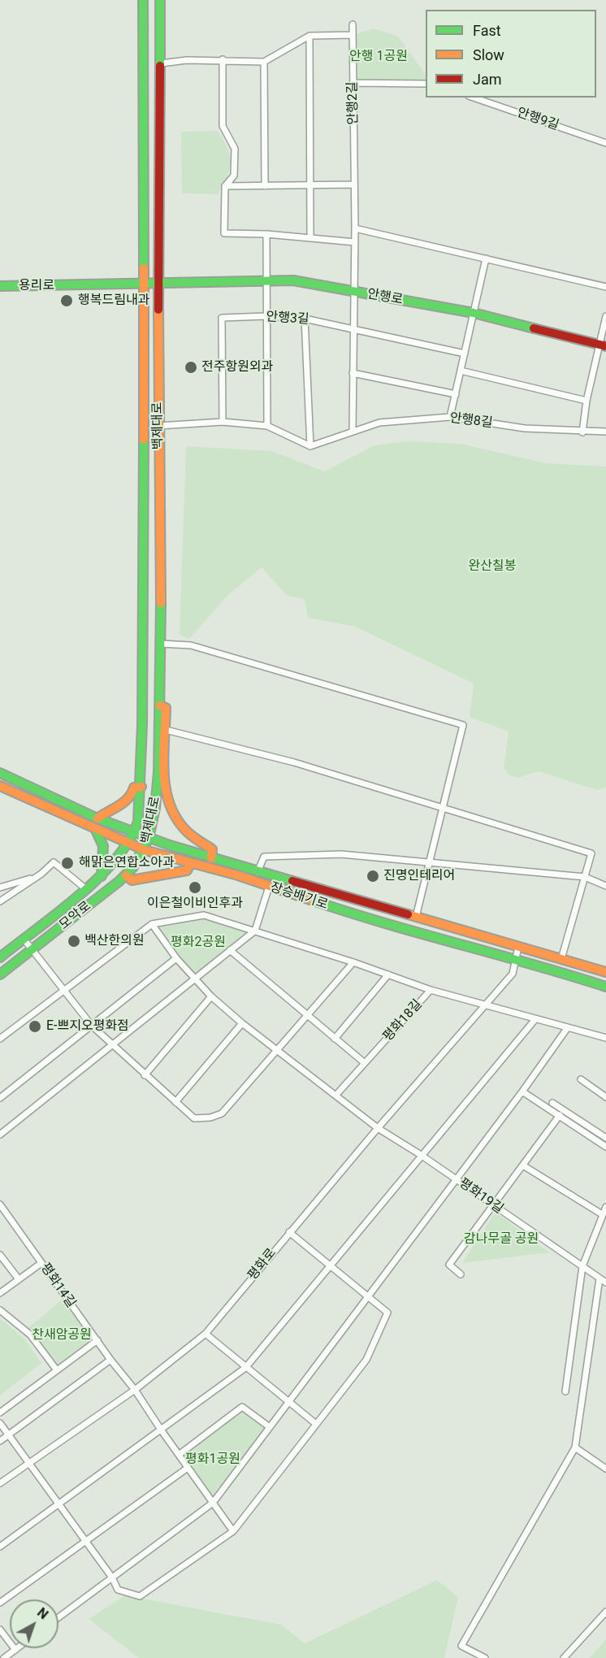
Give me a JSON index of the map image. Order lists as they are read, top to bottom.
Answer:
{
  "streets": {
    "street": [
      "안행2길",
      "안행9길",
      "용리로",
      "안행로",
      "안행3길",
      "안행8길",
      "백제대로",
      "장승배기로",
      "모악로",
      "평화18길",
      "평화19길",
      "평화로",
      "평화14길"
    ]
  },
  "crossings": [
    ["안행2길", "안행로"],
    ["용리로", "안행로"],
    ["용리로", "백제대로"],
    ["안행로", "백제대로"],
    ["백제대로", "장승배기로"],
    ["백제대로", "모악로"],
    ["장승배기로", "모악로"],
    ["장승배기로", "평화로"],
    ["평화19길", "평화로"],
    ["평화로", "평화14길"]
  ],
  "parks": [
    "안행 1공원",
    "완산칠봉",
    "평화2공원",
    "감나무골 공원",
    "찬새암공원",
    "평화1공원"
  ],
  "places": [
    "행복드림내과",
    "전주항원외과",
    "해맑은연합소아과",
    "진명인테리어",
    "이은철이비인후과",
    "백산한의원",
    "E-쁘지오평화점"
  ],
  "legend": ["Fast", "Slow", "Jam"],
  "north": "top right"
}
